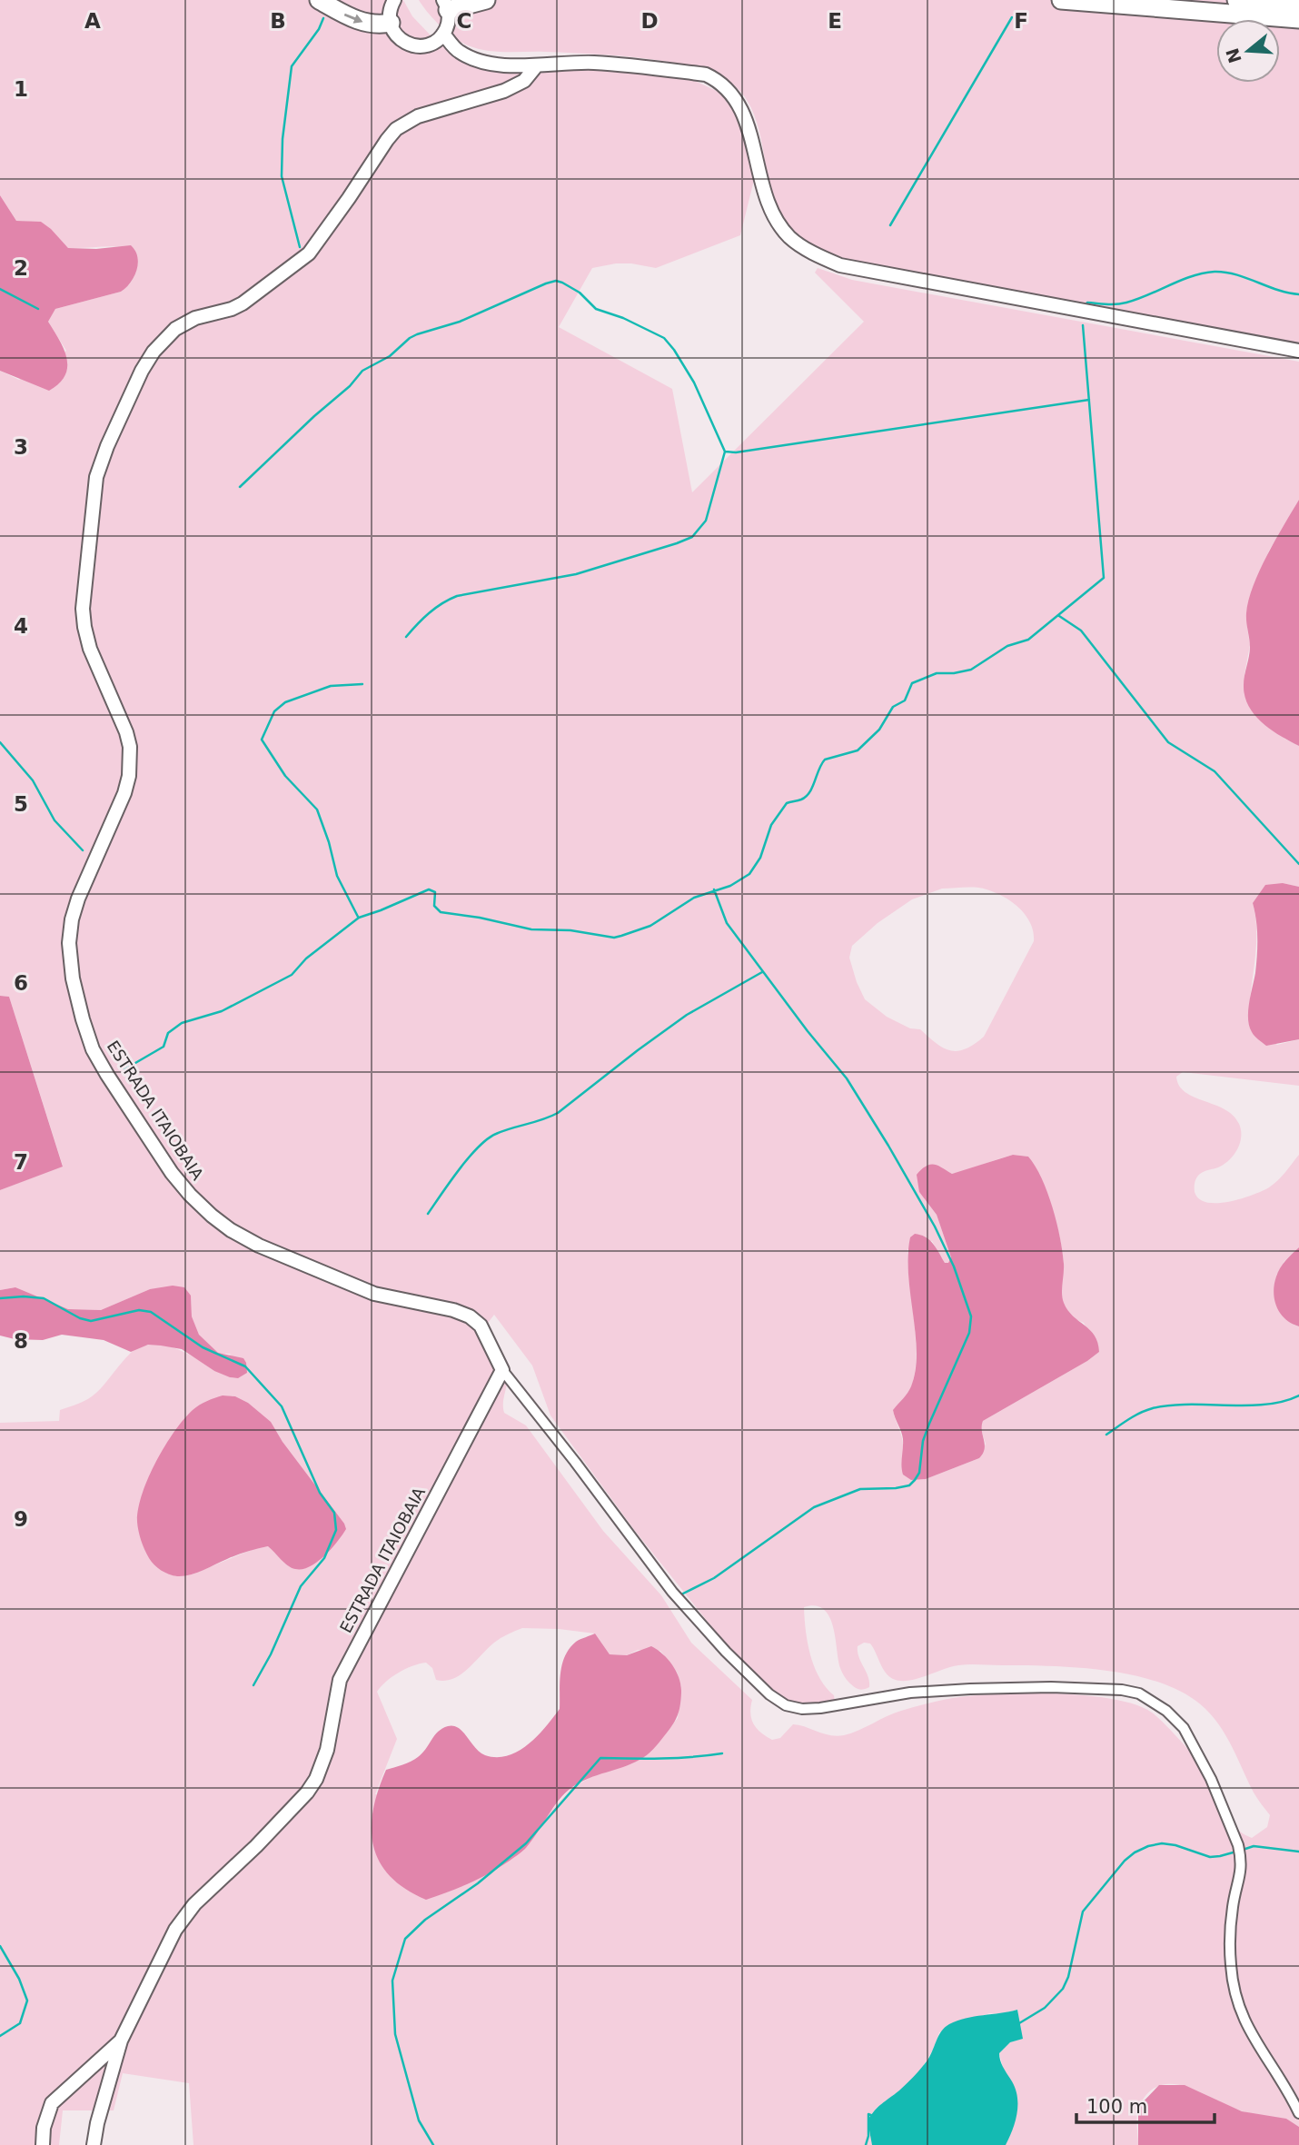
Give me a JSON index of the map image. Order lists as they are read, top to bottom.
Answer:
{
  "streets": {
    "street": ["ESTRADA ITAIOBAIA"]
  },
  "scale_bar": "100 m",
  "north": "left",
  "grid": {
    "columns": [
      "A",
      "B",
      "C",
      "D",
      "E",
      "F"
    ],
    "rows": [
      "1",
      "2",
      "3",
      "4",
      "5",
      "6",
      "7",
      "8",
      "9"
    ]
  }
}
